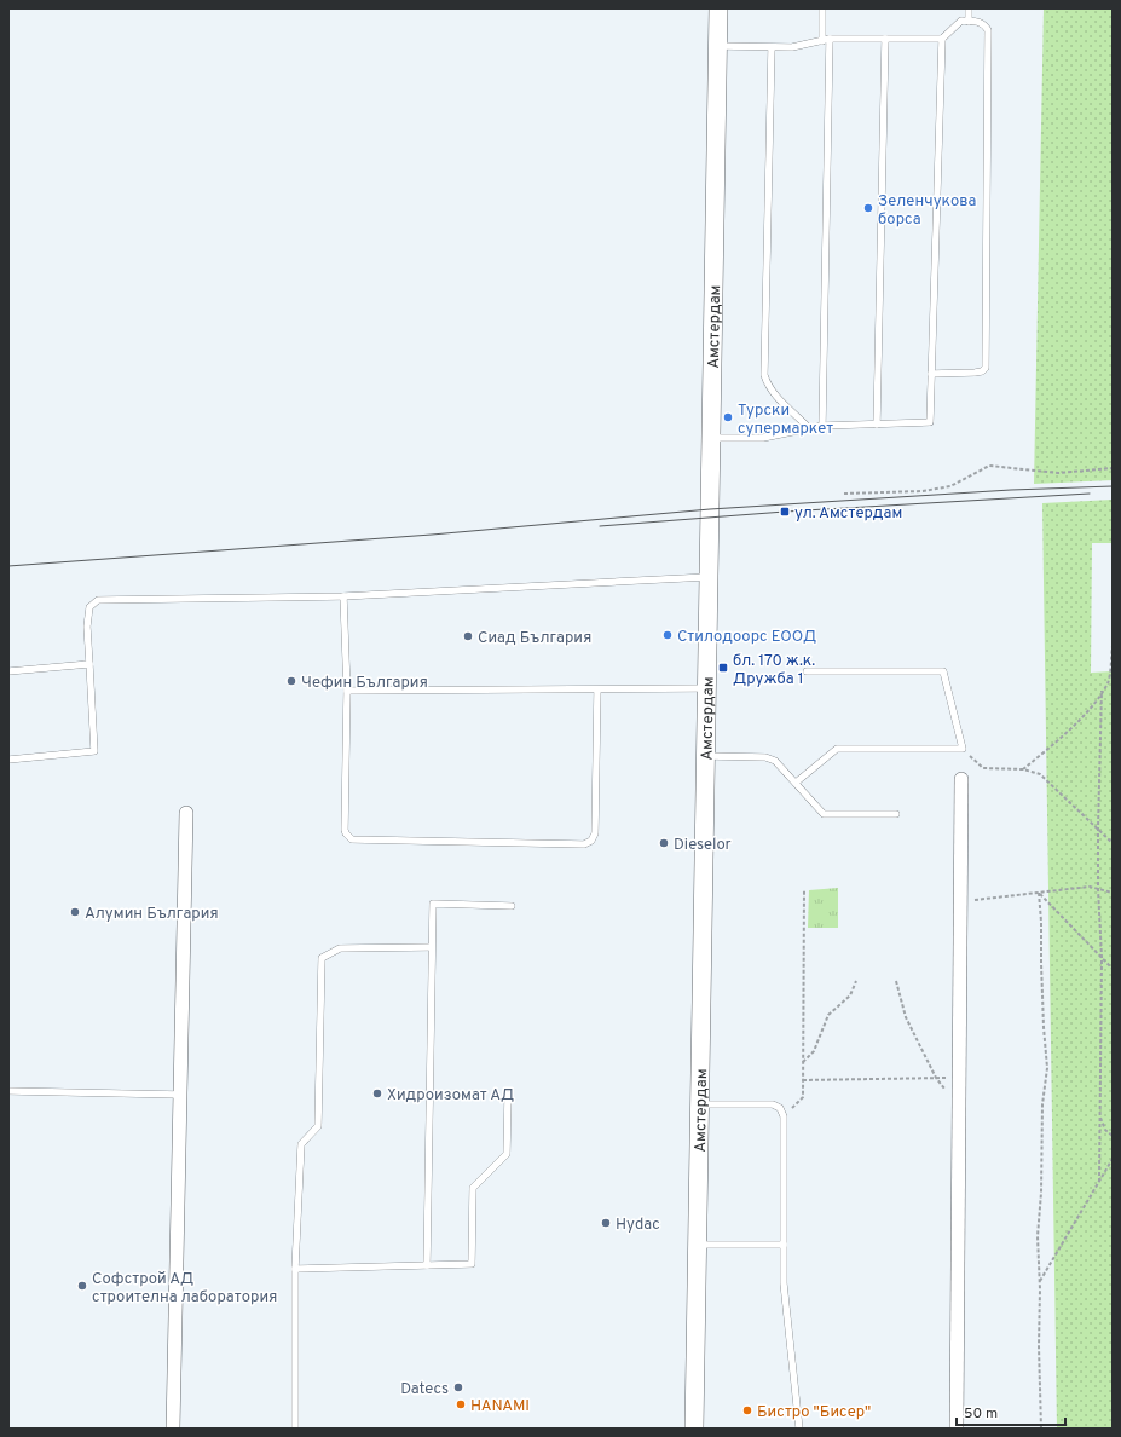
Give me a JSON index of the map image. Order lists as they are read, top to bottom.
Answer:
{
  "streets": {
    "street": ["Амстердам"]
  },
  "places": {
    "other": [
      "Зеленчукова борса",
      "Турски супермаркет",
      "Стилодоорс ЕООД",
      "Сиад България",
      "Чефин България",
      "Dieselor",
      "Алумин България",
      "Хидроизомат АД",
      "Hydac",
      "Софстрой АД строителна лаборатория",
      "Datecs",
      "HANAMI",
      "Бистро \"Бисер\""
    ],
    "transit": ["ул. Амстердам", "бл. 170 ж.к. Дружба 1"]
  },
  "scale_bar": "50 m"
}
